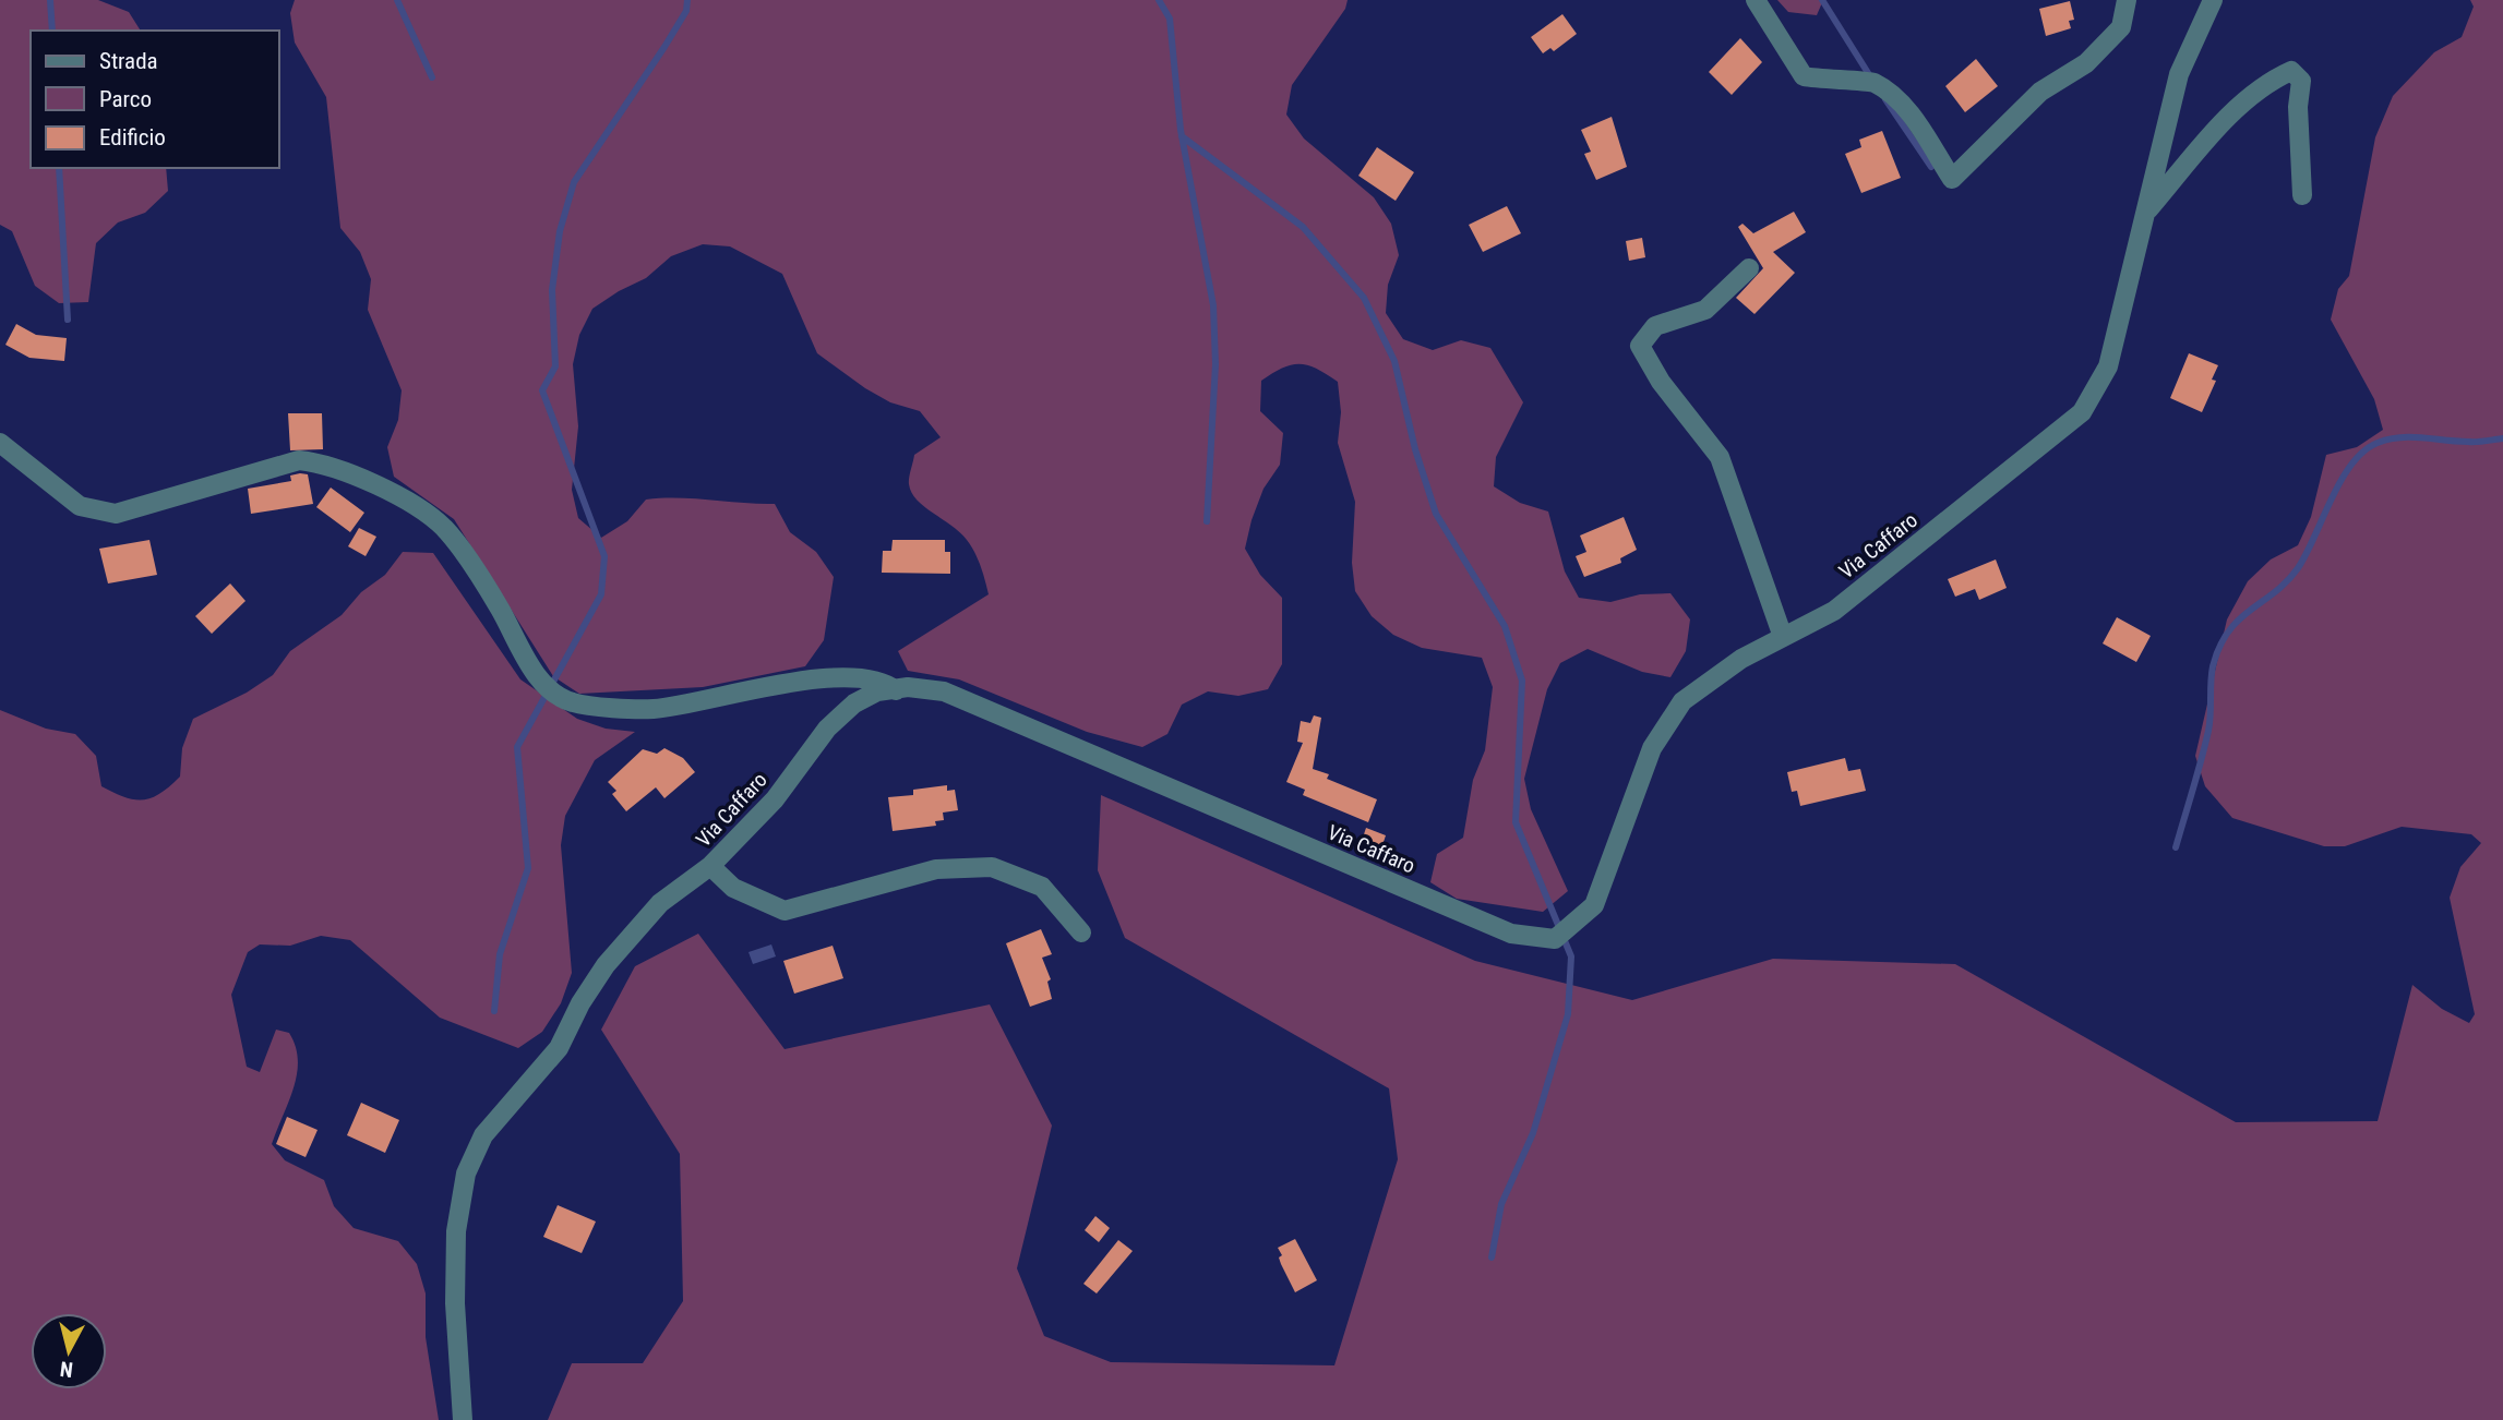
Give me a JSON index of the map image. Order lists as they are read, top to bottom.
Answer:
{
  "streets": {
    "street": ["Via Caffaro"]
  },
  "legend": ["Strada", "Parco", "Edificio"],
  "north": "bottom"
}
